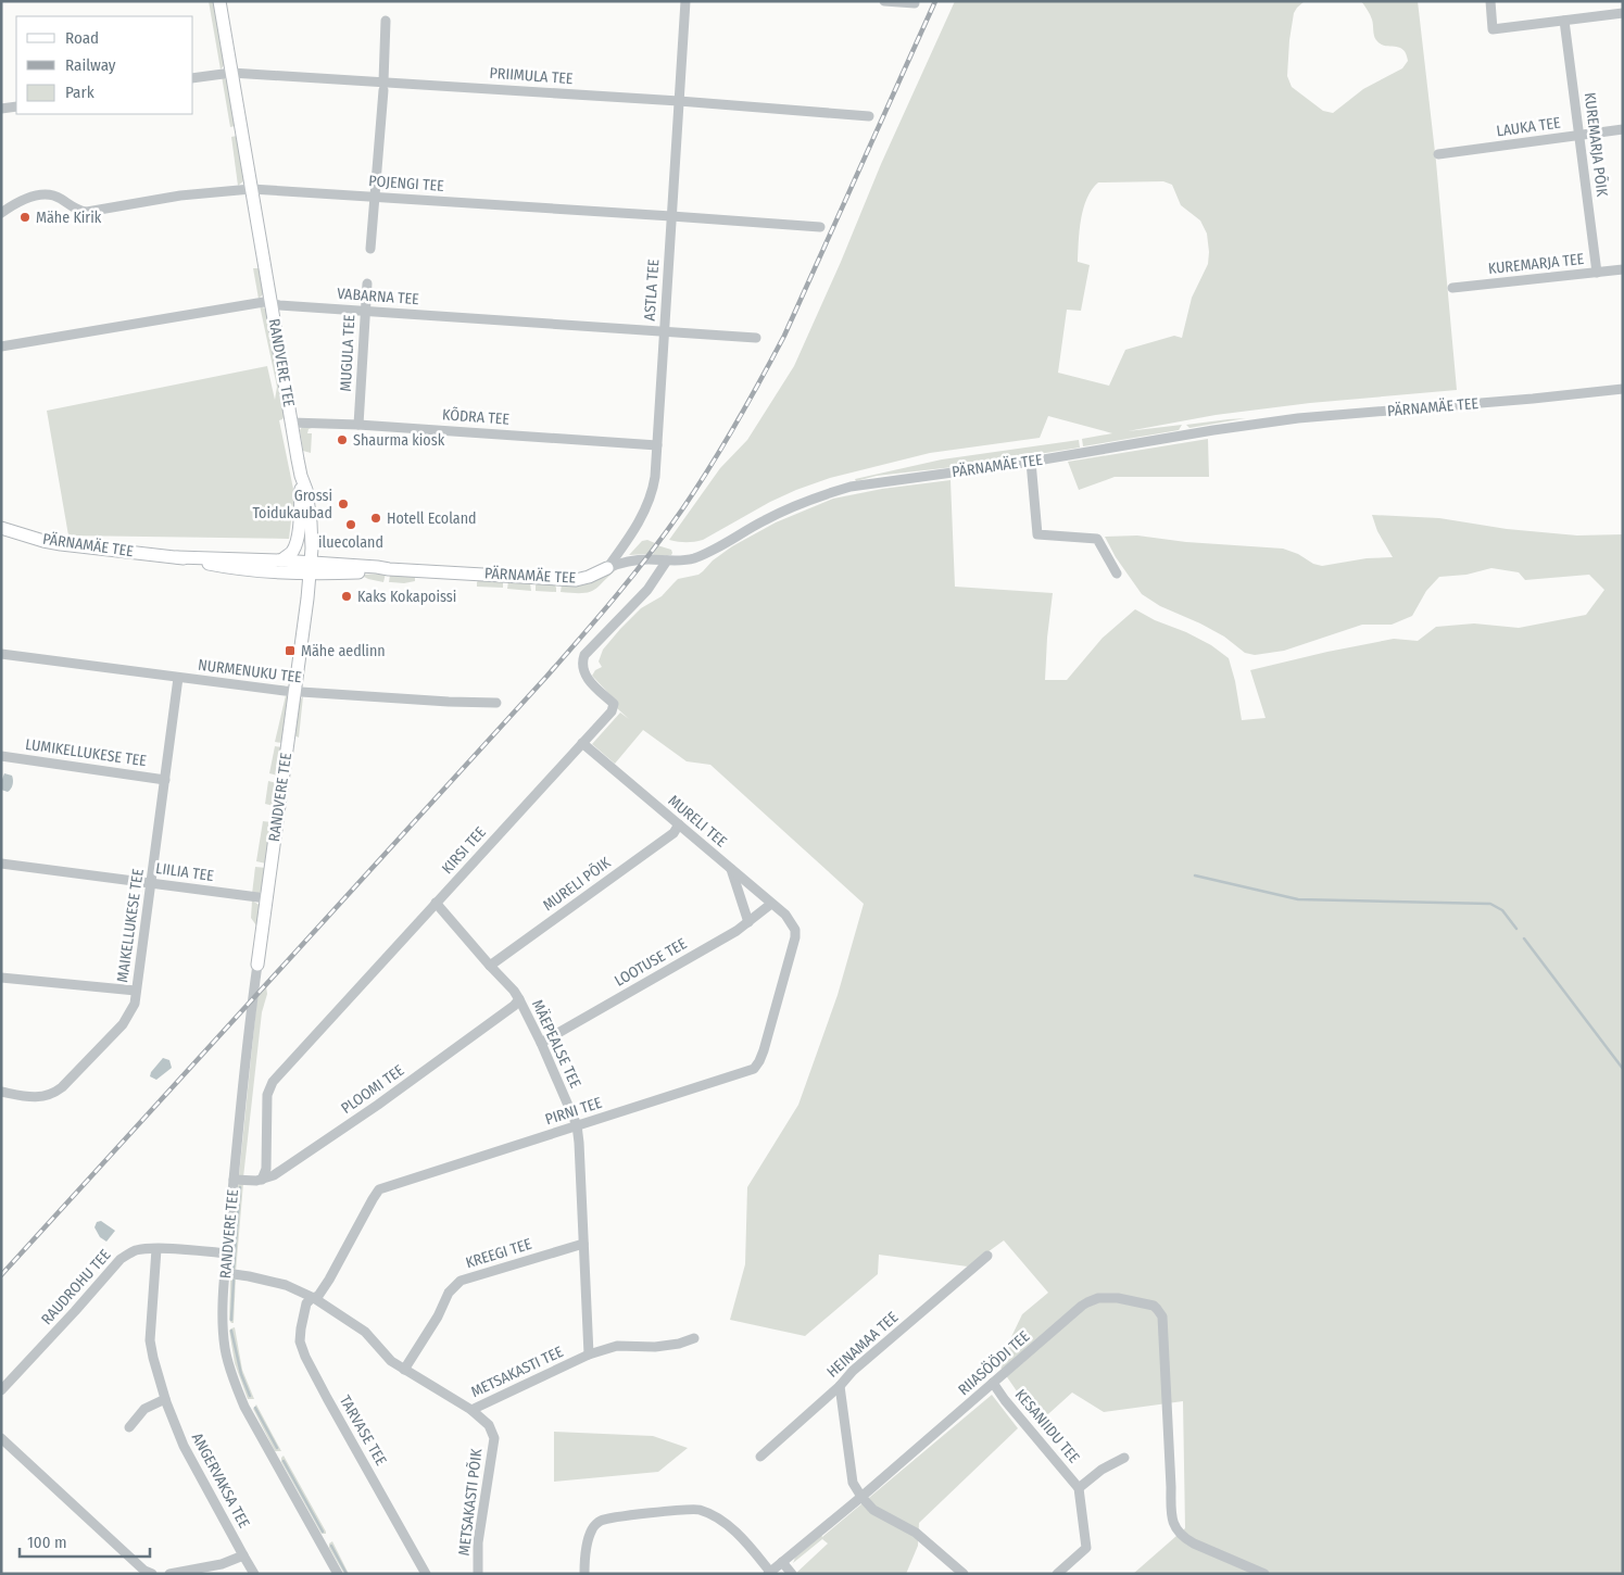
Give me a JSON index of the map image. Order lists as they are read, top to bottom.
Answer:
{
  "streets": {
    "main road": ["RANDVERE TEE", "PÄRNAMÄE TEE"],
    "street": [
      "PRIIMULA TEE",
      "LAUKA TEE",
      "KUREMARJA PÕIK",
      "POJENGI TEE",
      "KUREMARJA TEE",
      "ASTLA TEE",
      "VABARNA TEE",
      "MUGULA TEE",
      "KÕDRA TEE",
      "NURMENUKU TEE",
      "LUMIKELLUKESE TEE",
      "MURELI TEE",
      "KIRSI TEE",
      "LIILIA TEE",
      "MURELI PÕIK",
      "MAIKELLUKESE TEE",
      "LOOTUSE TEE",
      "MÄEPEALSE TEE",
      "PLOOMI TEE",
      "PIRNI TEE",
      "KREEGI TEE",
      "RAUDROHU TEE",
      "HEINAMAA TEE",
      "RIIASÖÖDI TEE",
      "METSAKASTI TEE",
      "KESANIIDU TEE",
      "TARVASE TEE",
      "ANGERVAKSA TEE",
      "METSAKASTI PÕIK"
    ]
  },
  "crossings": [
    ["PRIIMULA TEE", "ASTLA TEE"],
    ["PRIIMULA TEE", "RANDVERE TEE"],
    ["LAUKA TEE", "KUREMARJA PÕIK"],
    ["KUREMARJA PÕIK", "KUREMARJA TEE"],
    ["POJENGI TEE", "ASTLA TEE"],
    ["POJENGI TEE", "RANDVERE TEE"],
    ["ASTLA TEE", "VABARNA TEE"],
    ["ASTLA TEE", "PÄRNAMÄE TEE"],
    ["ASTLA TEE", "KÕDRA TEE"],
    ["VABARNA TEE", "MUGULA TEE"],
    ["VABARNA TEE", "RANDVERE TEE"],
    ["MUGULA TEE", "KÕDRA TEE"],
    ["RANDVERE TEE", "PÄRNAMÄE TEE"],
    ["RANDVERE TEE", "KÕDRA TEE"],
    ["RANDVERE TEE", "NURMENUKU TEE"],
    ["RANDVERE TEE", "LIILIA TEE"],
    ["RANDVERE TEE", "PLOOMI TEE"],
    ["RANDVERE TEE", "RAUDROHU TEE"],
    ["RANDVERE TEE", "METSAKASTI TEE"],
    ["PÄRNAMÄE TEE", "KIRSI TEE"],
    ["NURMENUKU TEE", "MAIKELLUKESE TEE"],
    ["LUMIKELLUKESE TEE", "MAIKELLUKESE TEE"],
    ["MURELI TEE", "KIRSI TEE"],
    ["MURELI TEE", "MURELI PÕIK"],
    ["MURELI TEE", "LOOTUSE TEE"],
    ["MURELI TEE", "PIRNI TEE"],
    ["KIRSI TEE", "MÄEPEALSE TEE"],
    ["KIRSI TEE", "PLOOMI TEE"],
    ["LIILIA TEE", "MAIKELLUKESE TEE"],
    ["MURELI PÕIK", "MÄEPEALSE TEE"],
    ["LOOTUSE TEE", "MÄEPEALSE TEE"],
    ["MÄEPEALSE TEE", "PLOOMI TEE"],
    ["MÄEPEALSE TEE", "PIRNI TEE"],
    ["MÄEPEALSE TEE", "KREEGI TEE"],
    ["MÄEPEALSE TEE", "METSAKASTI TEE"],
    ["PIRNI TEE", "METSAKASTI TEE"],
    ["PIRNI TEE", "TARVASE TEE"],
    ["KREEGI TEE", "METSAKASTI TEE"],
    ["RAUDROHU TEE", "ANGERVAKSA TEE"],
    ["RIIASÖÖDI TEE", "KESANIIDU TEE"],
    ["METSAKASTI TEE", "TARVASE TEE"],
    ["METSAKASTI TEE", "METSAKASTI PÕIK"]
  ],
  "places": {
    "other": [
      "Mähe Kirik",
      "Shaurma kiosk",
      "Grossi Toidukaubad",
      "Hotell Ecoland",
      "iluecoland",
      "Kaks Kokapoissi"
    ],
    "transit": ["Mähe aedlinn"]
  },
  "legend": ["Road", "Railway", "Park"],
  "scale_bar": "100 m"
}
